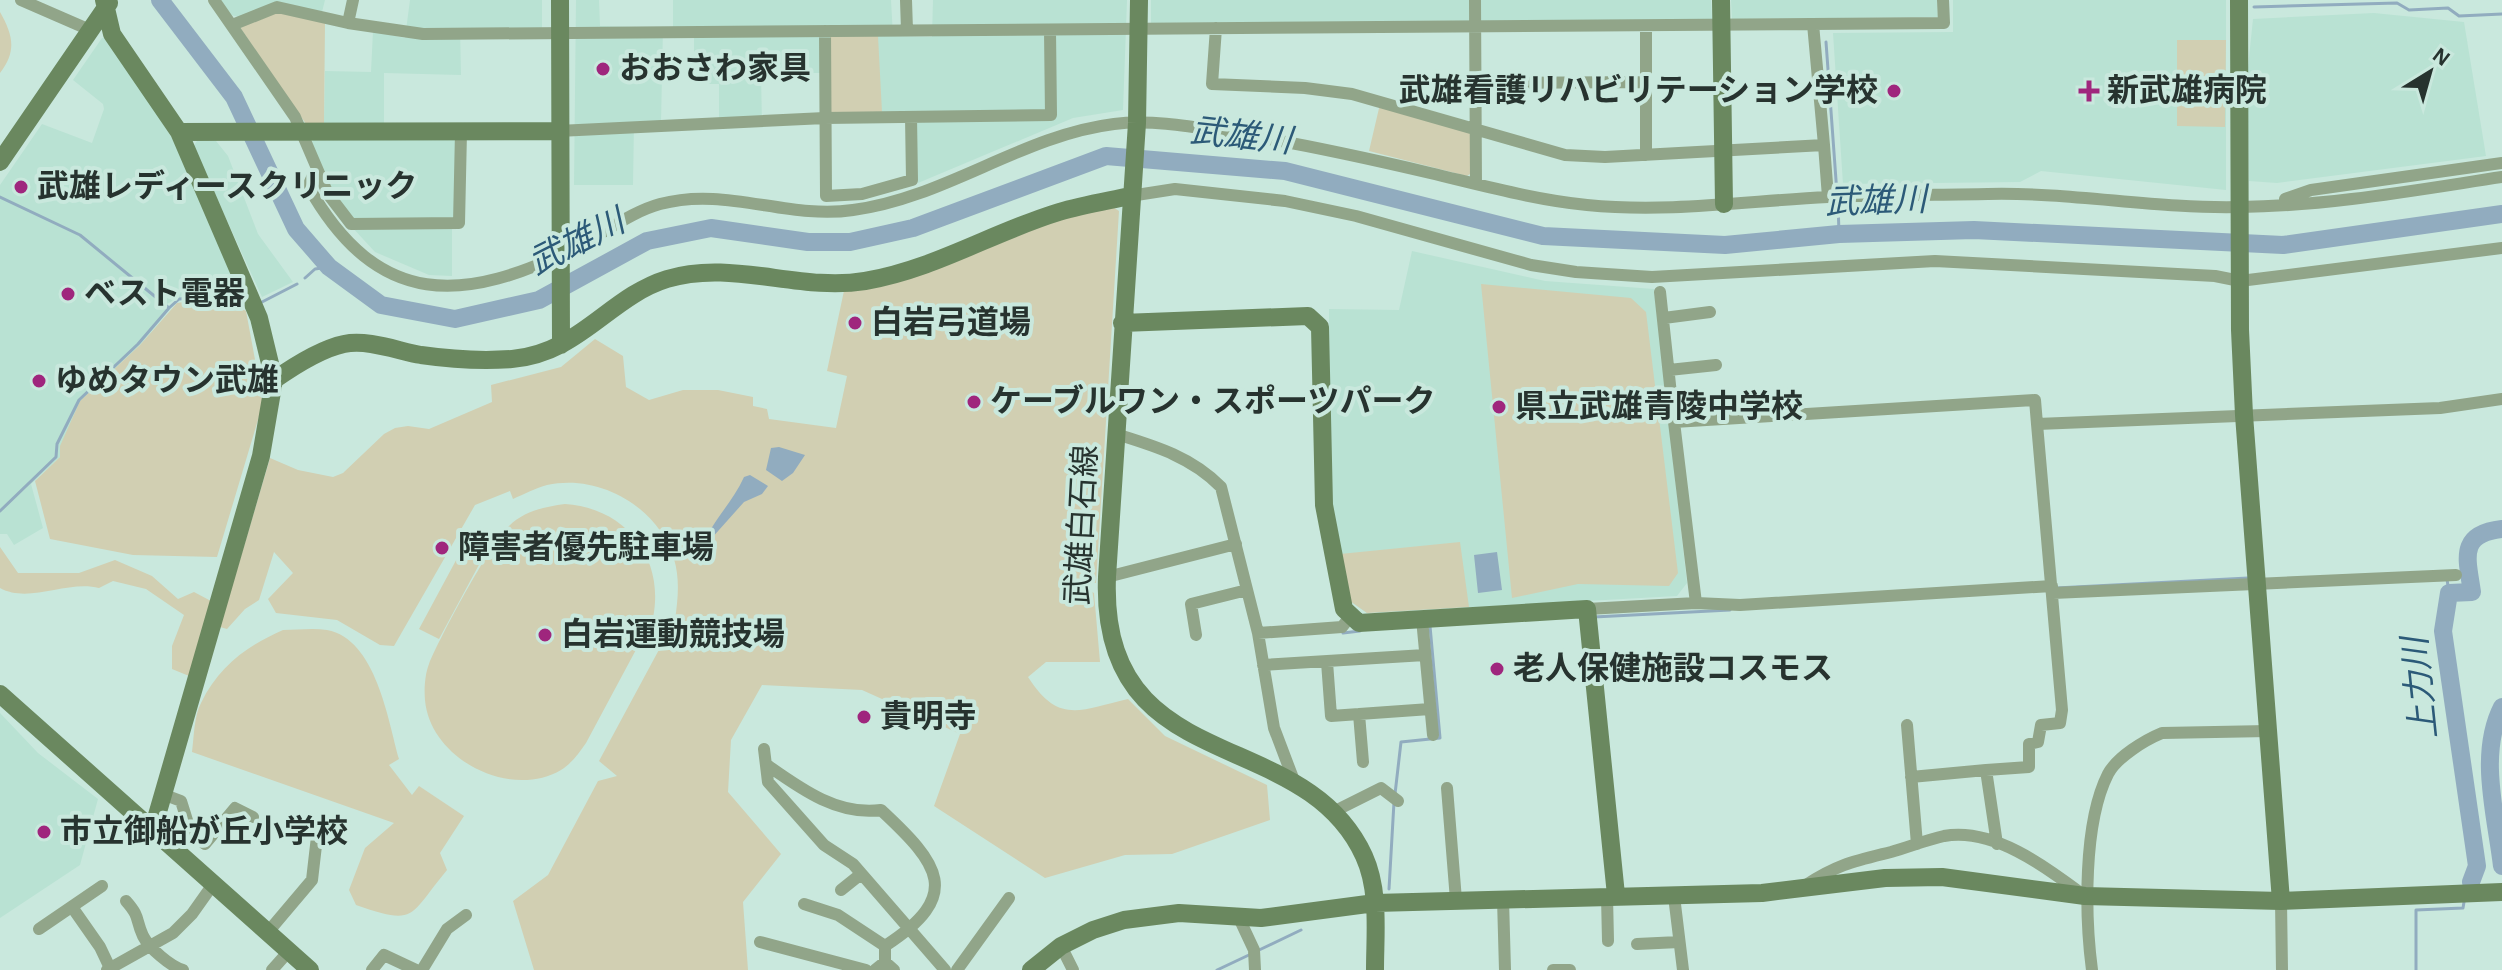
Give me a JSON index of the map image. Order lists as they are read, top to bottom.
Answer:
{
  "streets": {
    "street": ["武雄白石線"]
  },
  "water": ["武雄川", "上力川"],
  "places": {
    "other": [
      "おおさわ家具",
      "武雄看護リハビリテーション学校",
      "武雄レディースクリニック",
      "ベスト電器",
      "白岩弓道場",
      "ゆめタウン武雄",
      "ケーブルワン・スポーツパーク",
      "県立武雄青陵中学校",
      "障害者優先駐車場",
      "白岩運動競技場",
      "老人保健施設コスモス",
      "貴明寺",
      "市立御船が丘小学校"
    ],
    "health": ["新武雄病院"]
  },
  "north": "top right"
}
